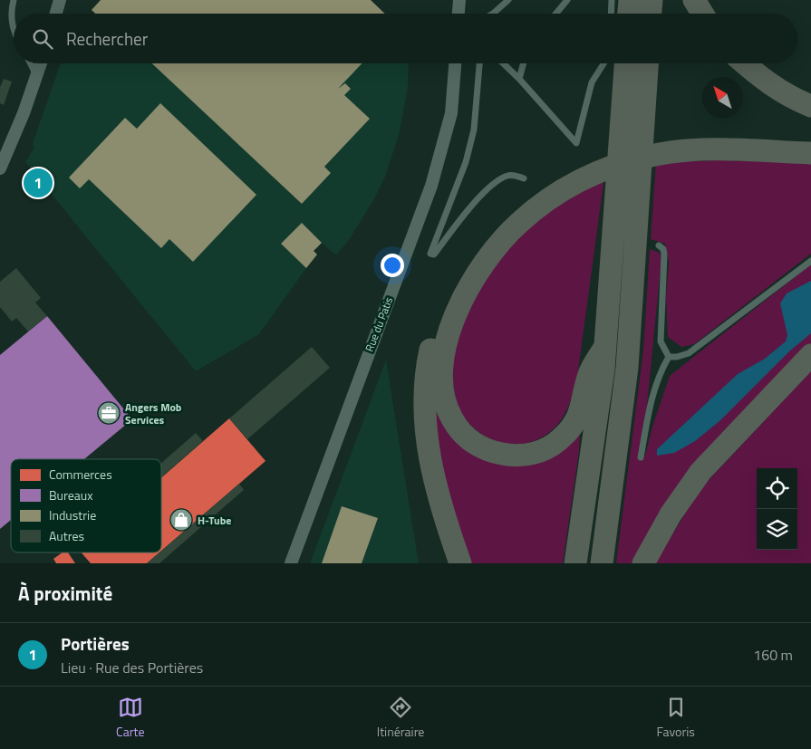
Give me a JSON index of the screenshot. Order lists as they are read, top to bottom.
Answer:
{
  "streets": {
    "street": ["Rue du Patis"]
  },
  "places": {
    "office": ["Angers Mob Services"],
    "shop": ["H-Tube"]
  },
  "legend": [
    "Commerces",
    "Bureaux",
    "Industrie",
    "Autres"
  ],
  "north": "top left",
  "page": {
    "search": "Rechercher",
    "pins": "1",
    "heading": "À proximité",
    "list": [
      {
        "mark": "1",
        "name": "Portières",
        "note": "Lieu · Rue des Portières",
        "value": "160 m"
      }
    ],
    "nav": ["Carte", "Itinéraire", "Favoris"]
  }
}
